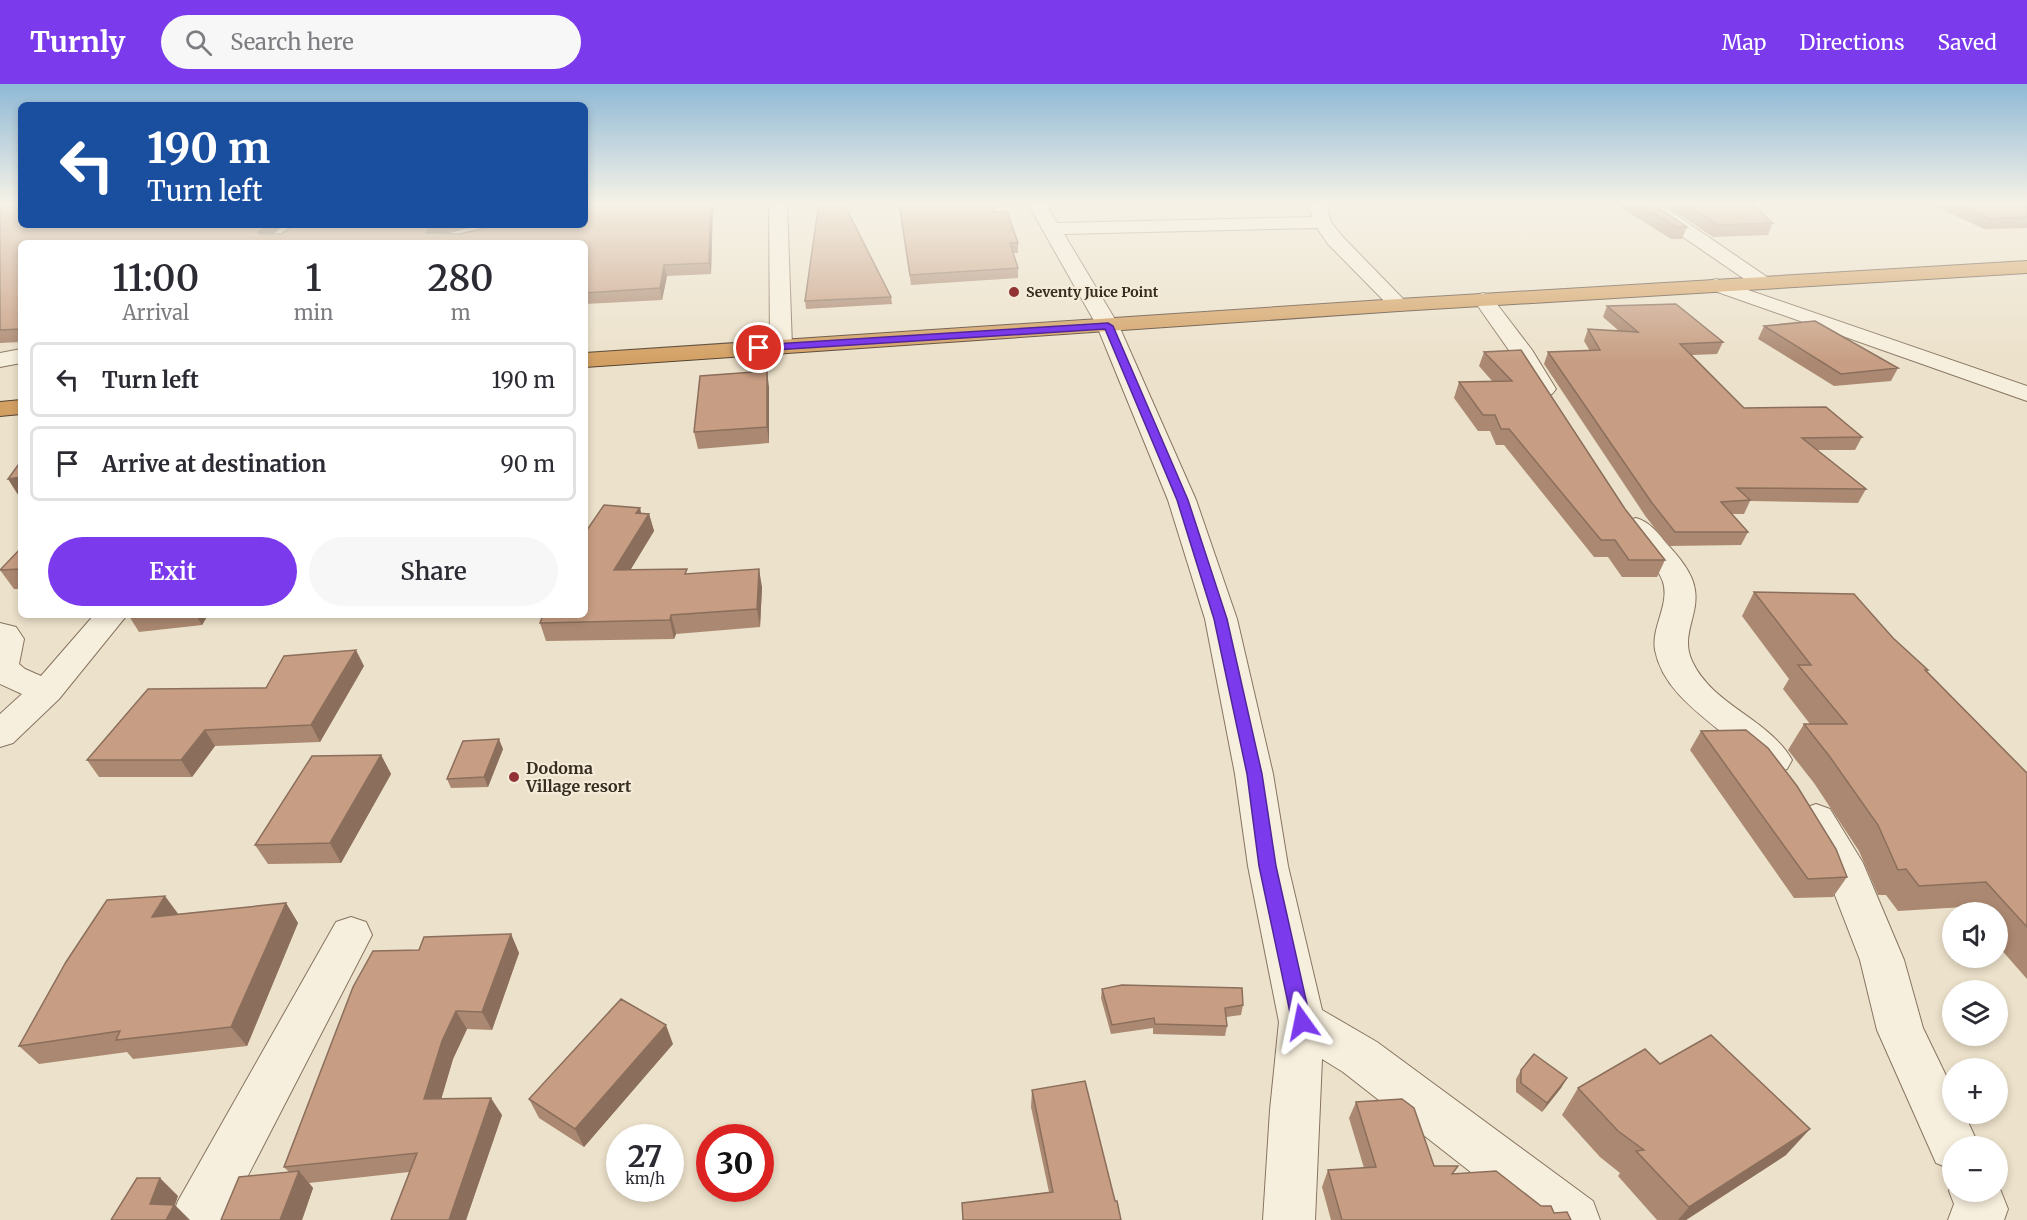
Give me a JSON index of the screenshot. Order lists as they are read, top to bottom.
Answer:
{
  "places": ["Seventy Juice Point", "Dodoma Village resort"],
  "page": {
    "header": "Turnly",
    "search": "Search here",
    "nav": ["Map", "Directions", "Saved"],
    "turn": ["190 m", "Turn left"],
    "eta": [
      "11:00",
      "Arrival",
      "1",
      "min",
      "280",
      "m"
    ],
    "list": [
      {
        "name": "Turn left",
        "value": "190 m"
      },
      {
        "name": "Arrive at destination",
        "value": "90 m"
      }
    ],
    "buttons": ["Exit", "Share"],
    "map_buttons": ["+", "−"],
    "speed": "27 km/h",
    "limit": "30"
  }
}
